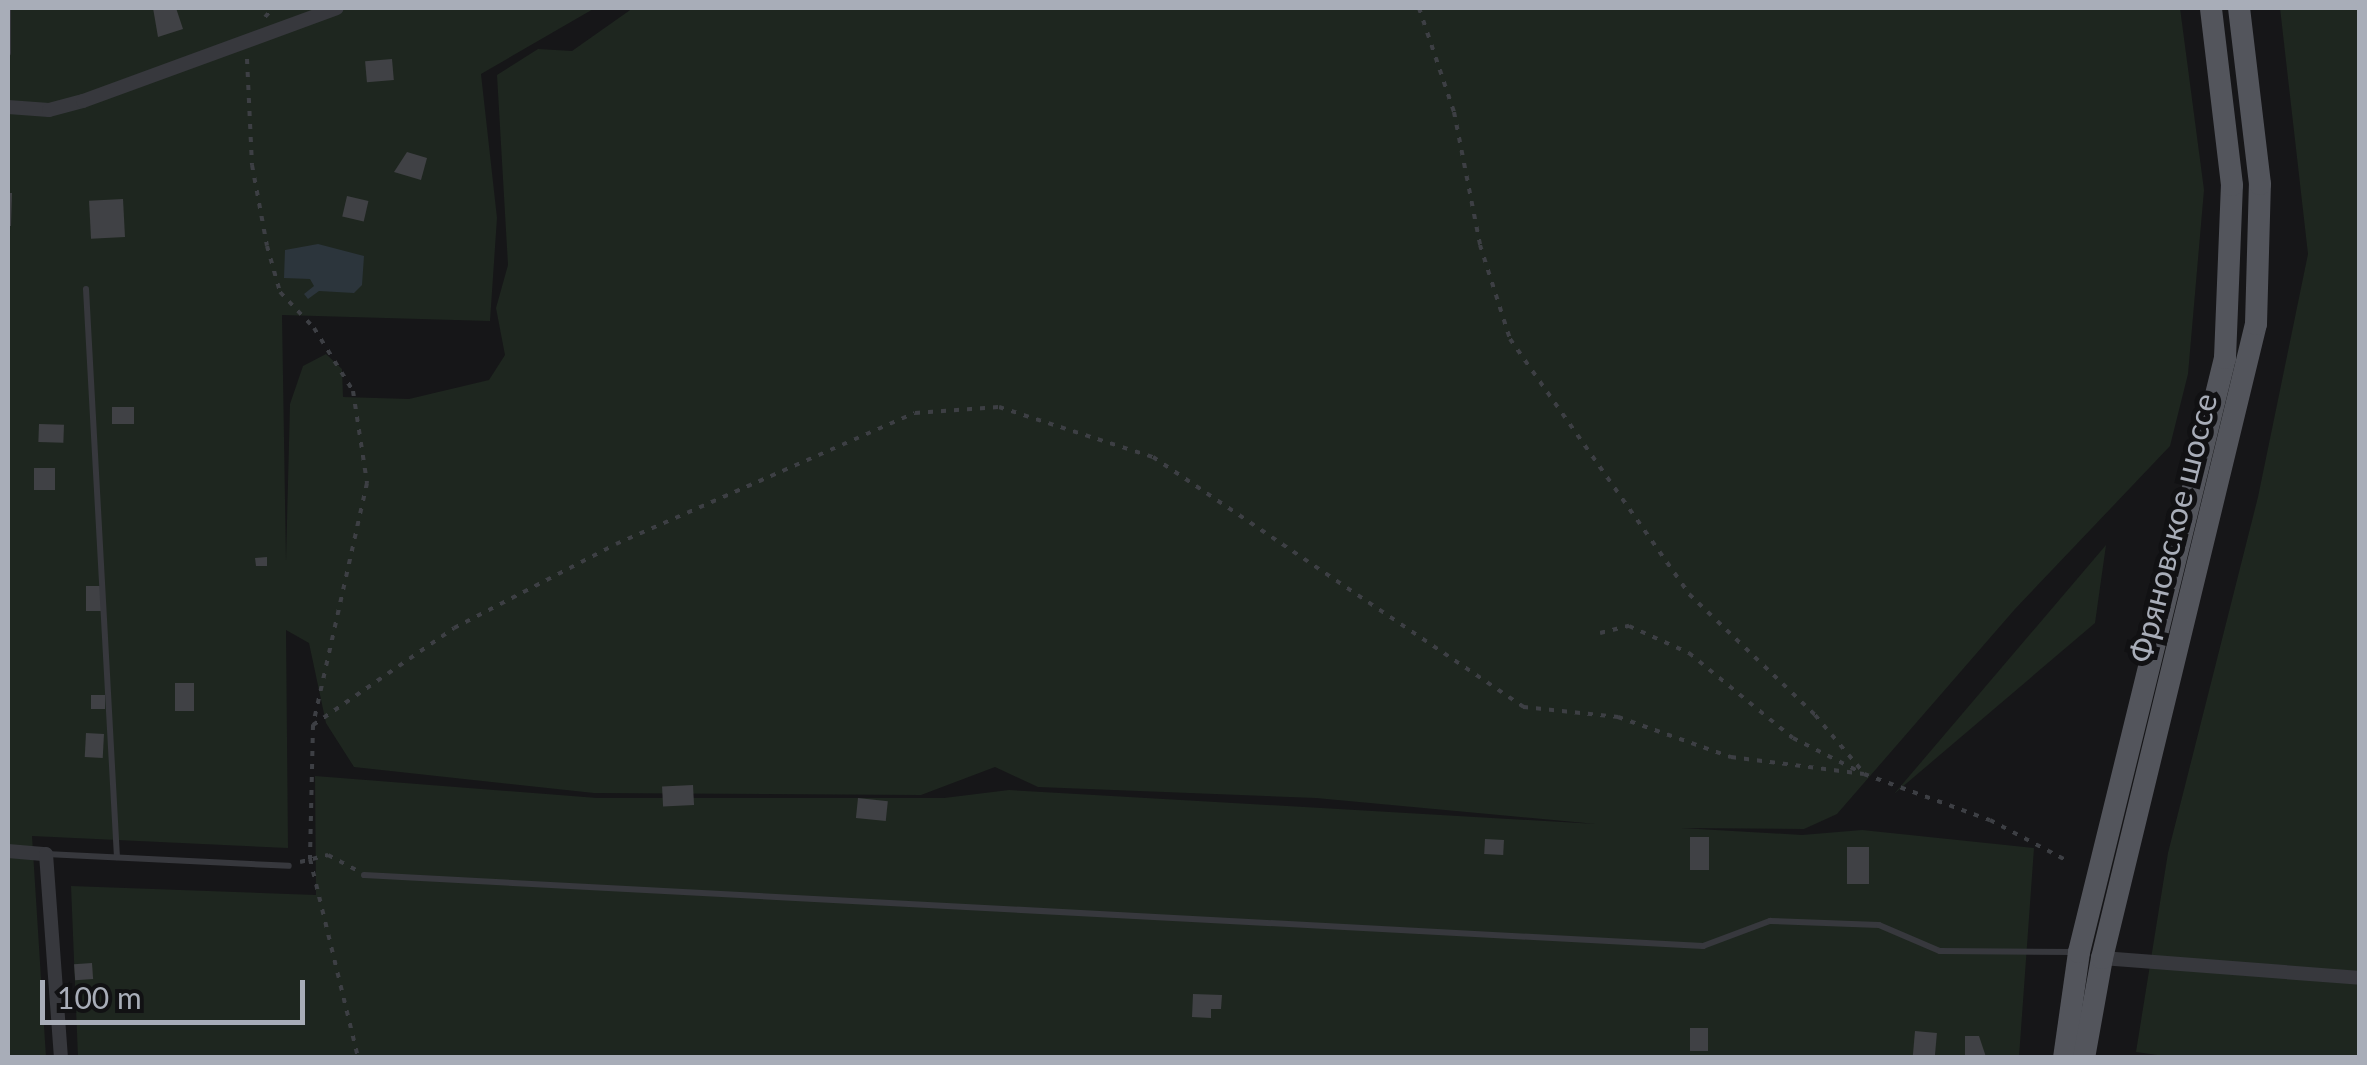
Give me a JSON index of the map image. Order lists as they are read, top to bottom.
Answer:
{
  "streets": {
    "main road": ["Фряновское шоссе"]
  },
  "scale_bar": "100 m"
}
